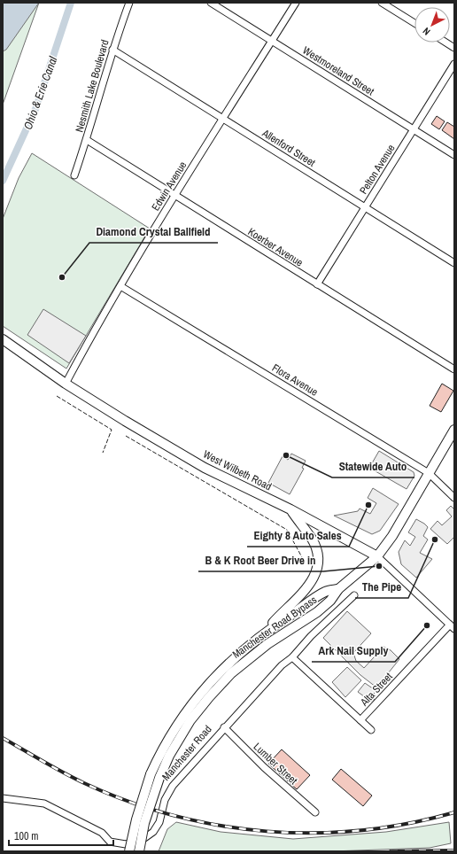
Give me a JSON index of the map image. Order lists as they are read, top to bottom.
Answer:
{
  "streets": {
    "main road": ["West Wilbeth Road", "Manchester Road Bypass"],
    "street": [
      "Westmoreland Street",
      "Nesmith Lake Boulevard",
      "Allenford Street",
      "Pelton Avenue",
      "Edwin Avenue",
      "Koerber Avenue",
      "Flora Avenue",
      "Alta Street",
      "Manchester Road",
      "Lumber Street"
    ]
  },
  "crossings": [
    ["Westmoreland Street", "Pelton Avenue"],
    ["Westmoreland Street", "Edwin Avenue"],
    ["Nesmith Lake Boulevard", "Allenford Street"],
    ["Nesmith Lake Boulevard", "Koerber Avenue"],
    ["Allenford Street", "Pelton Avenue"],
    ["Allenford Street", "Edwin Avenue"],
    ["Pelton Avenue", "Koerber Avenue"],
    ["Edwin Avenue", "Koerber Avenue"],
    ["Edwin Avenue", "Flora Avenue"],
    ["Edwin Avenue", "West Wilbeth Road"],
    ["West Wilbeth Road", "Manchester Road Bypass"],
    ["West Wilbeth Road", "Alta Street"],
    ["Manchester Road", "Lumber Street"]
  ],
  "water": ["Ohio & Erie Canal"],
  "places": [
    "Diamond Crystal Ballfield",
    "Statewide Auto",
    "Eighty 8 Auto Sales",
    "The Pipe",
    "B & K Root Beer Drive in",
    "Ark Nail Supply"
  ],
  "scale_bar": "100 m",
  "north": "bottom left"
}
